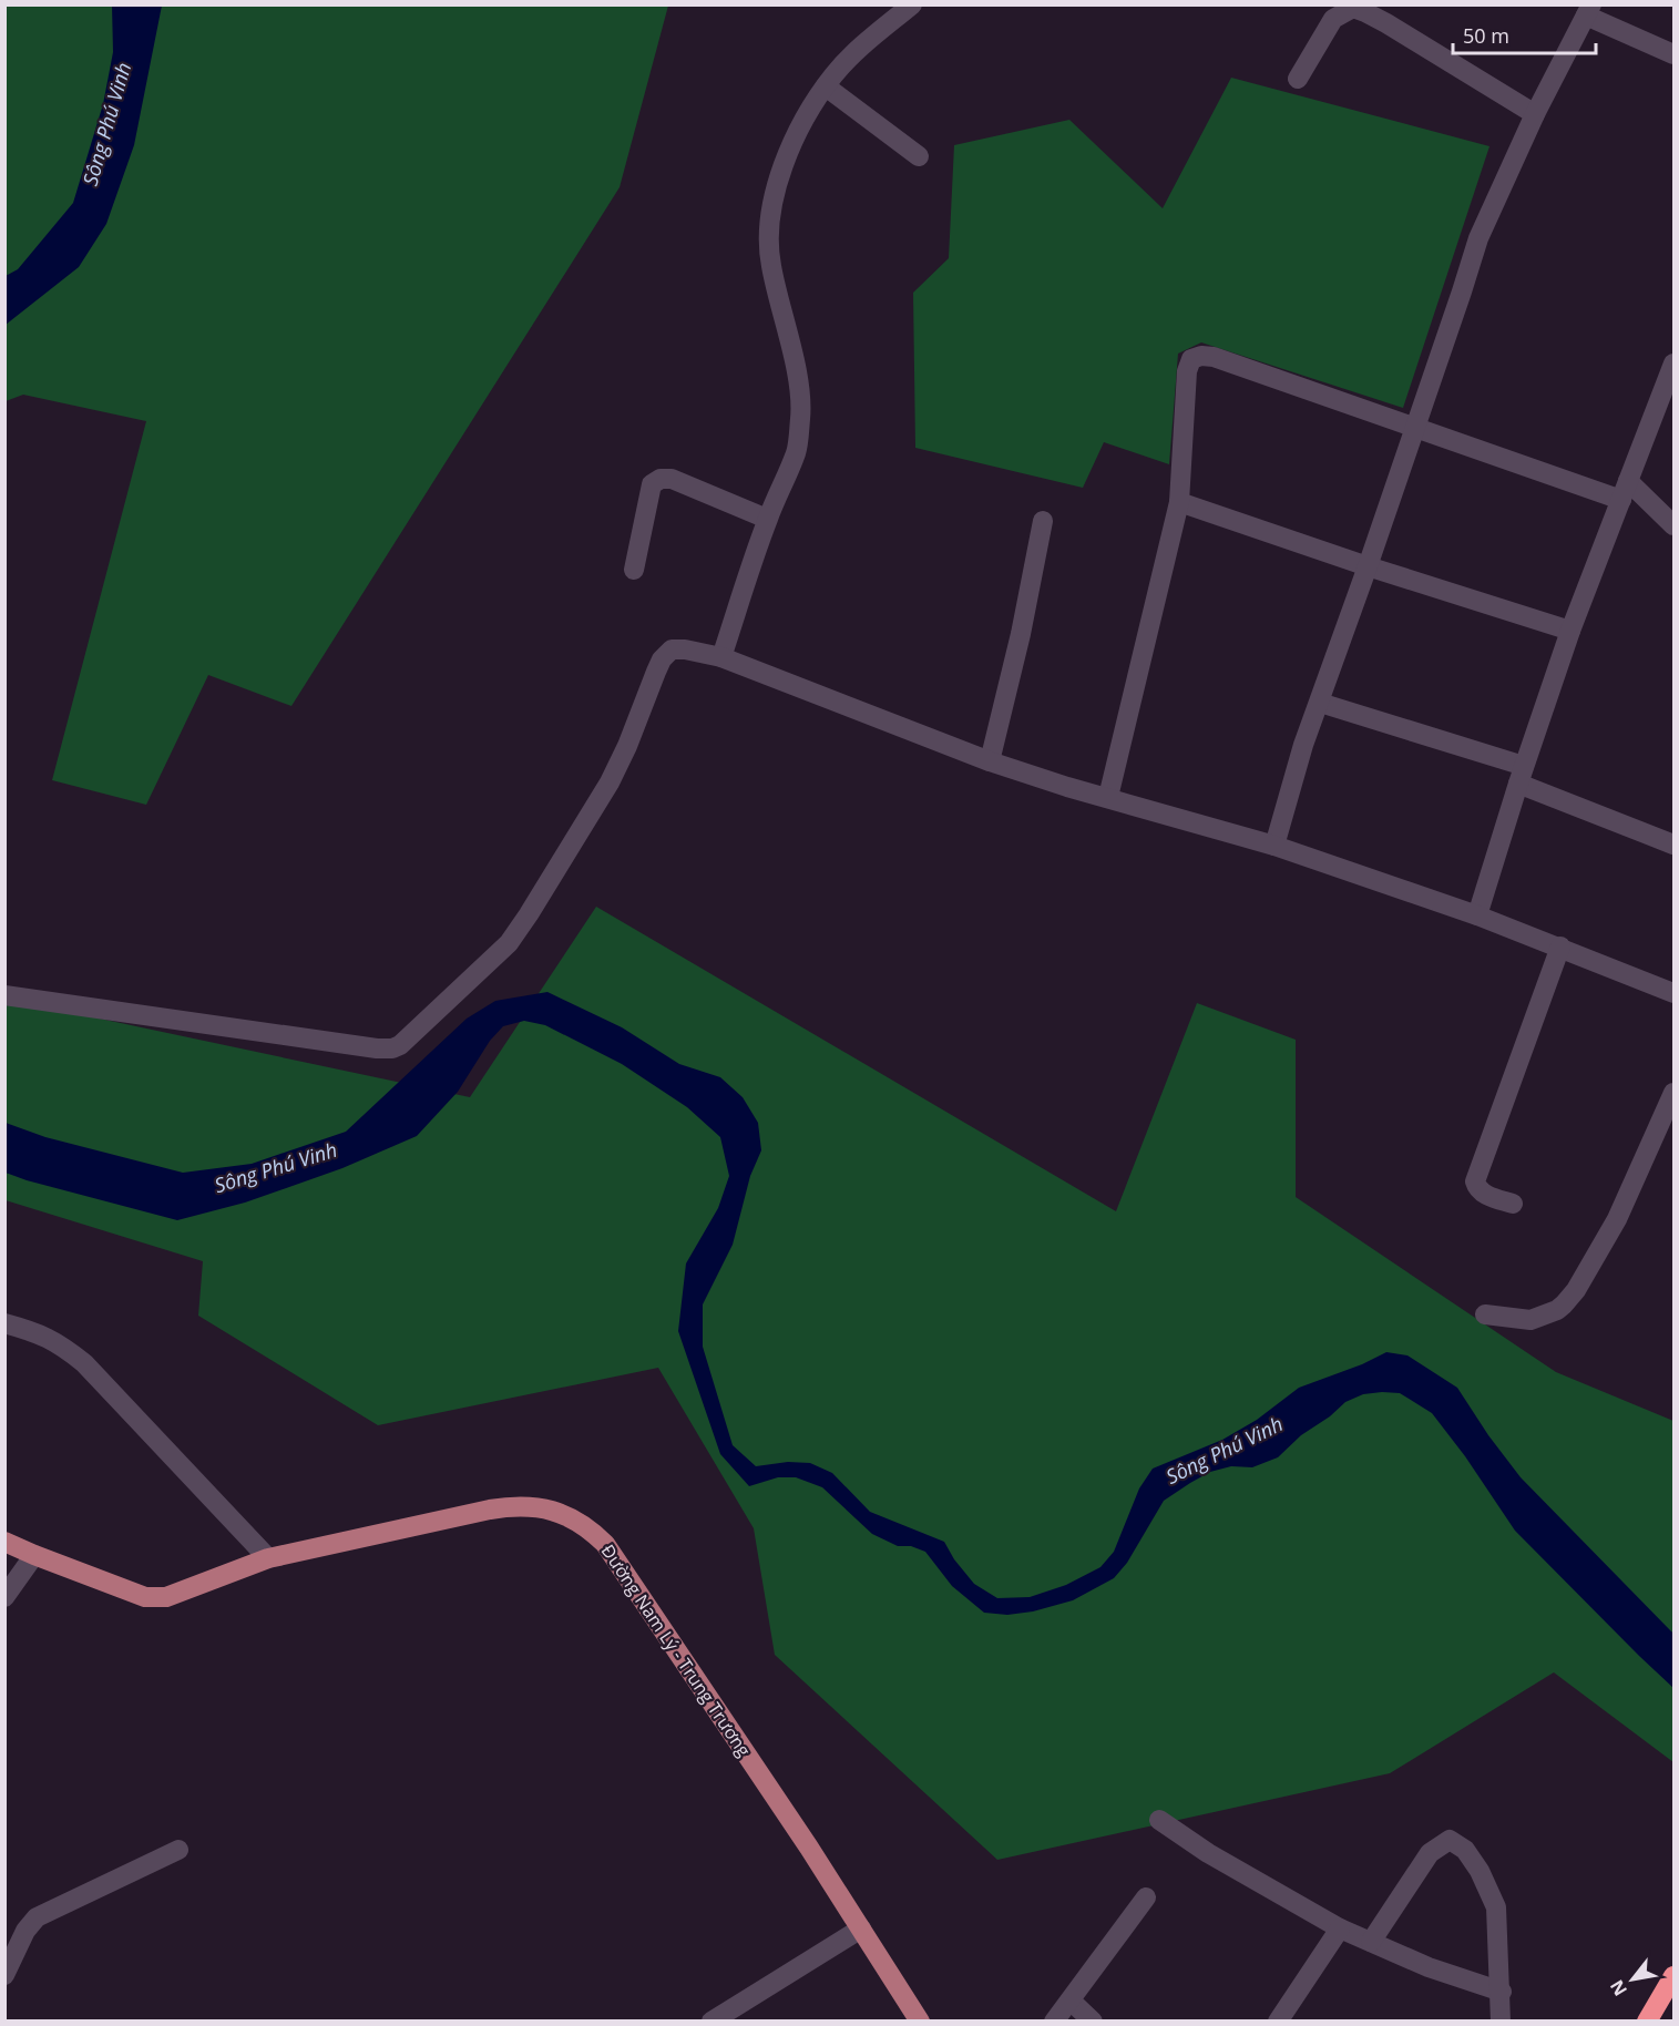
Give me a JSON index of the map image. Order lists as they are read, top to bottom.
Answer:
{
  "streets": {
    "main road": ["Đường Nam Lý - Trung Trương"]
  },
  "water": ["Sông Phú Vinh"],
  "scale_bar": "50 m",
  "north": "bottom left"
}
